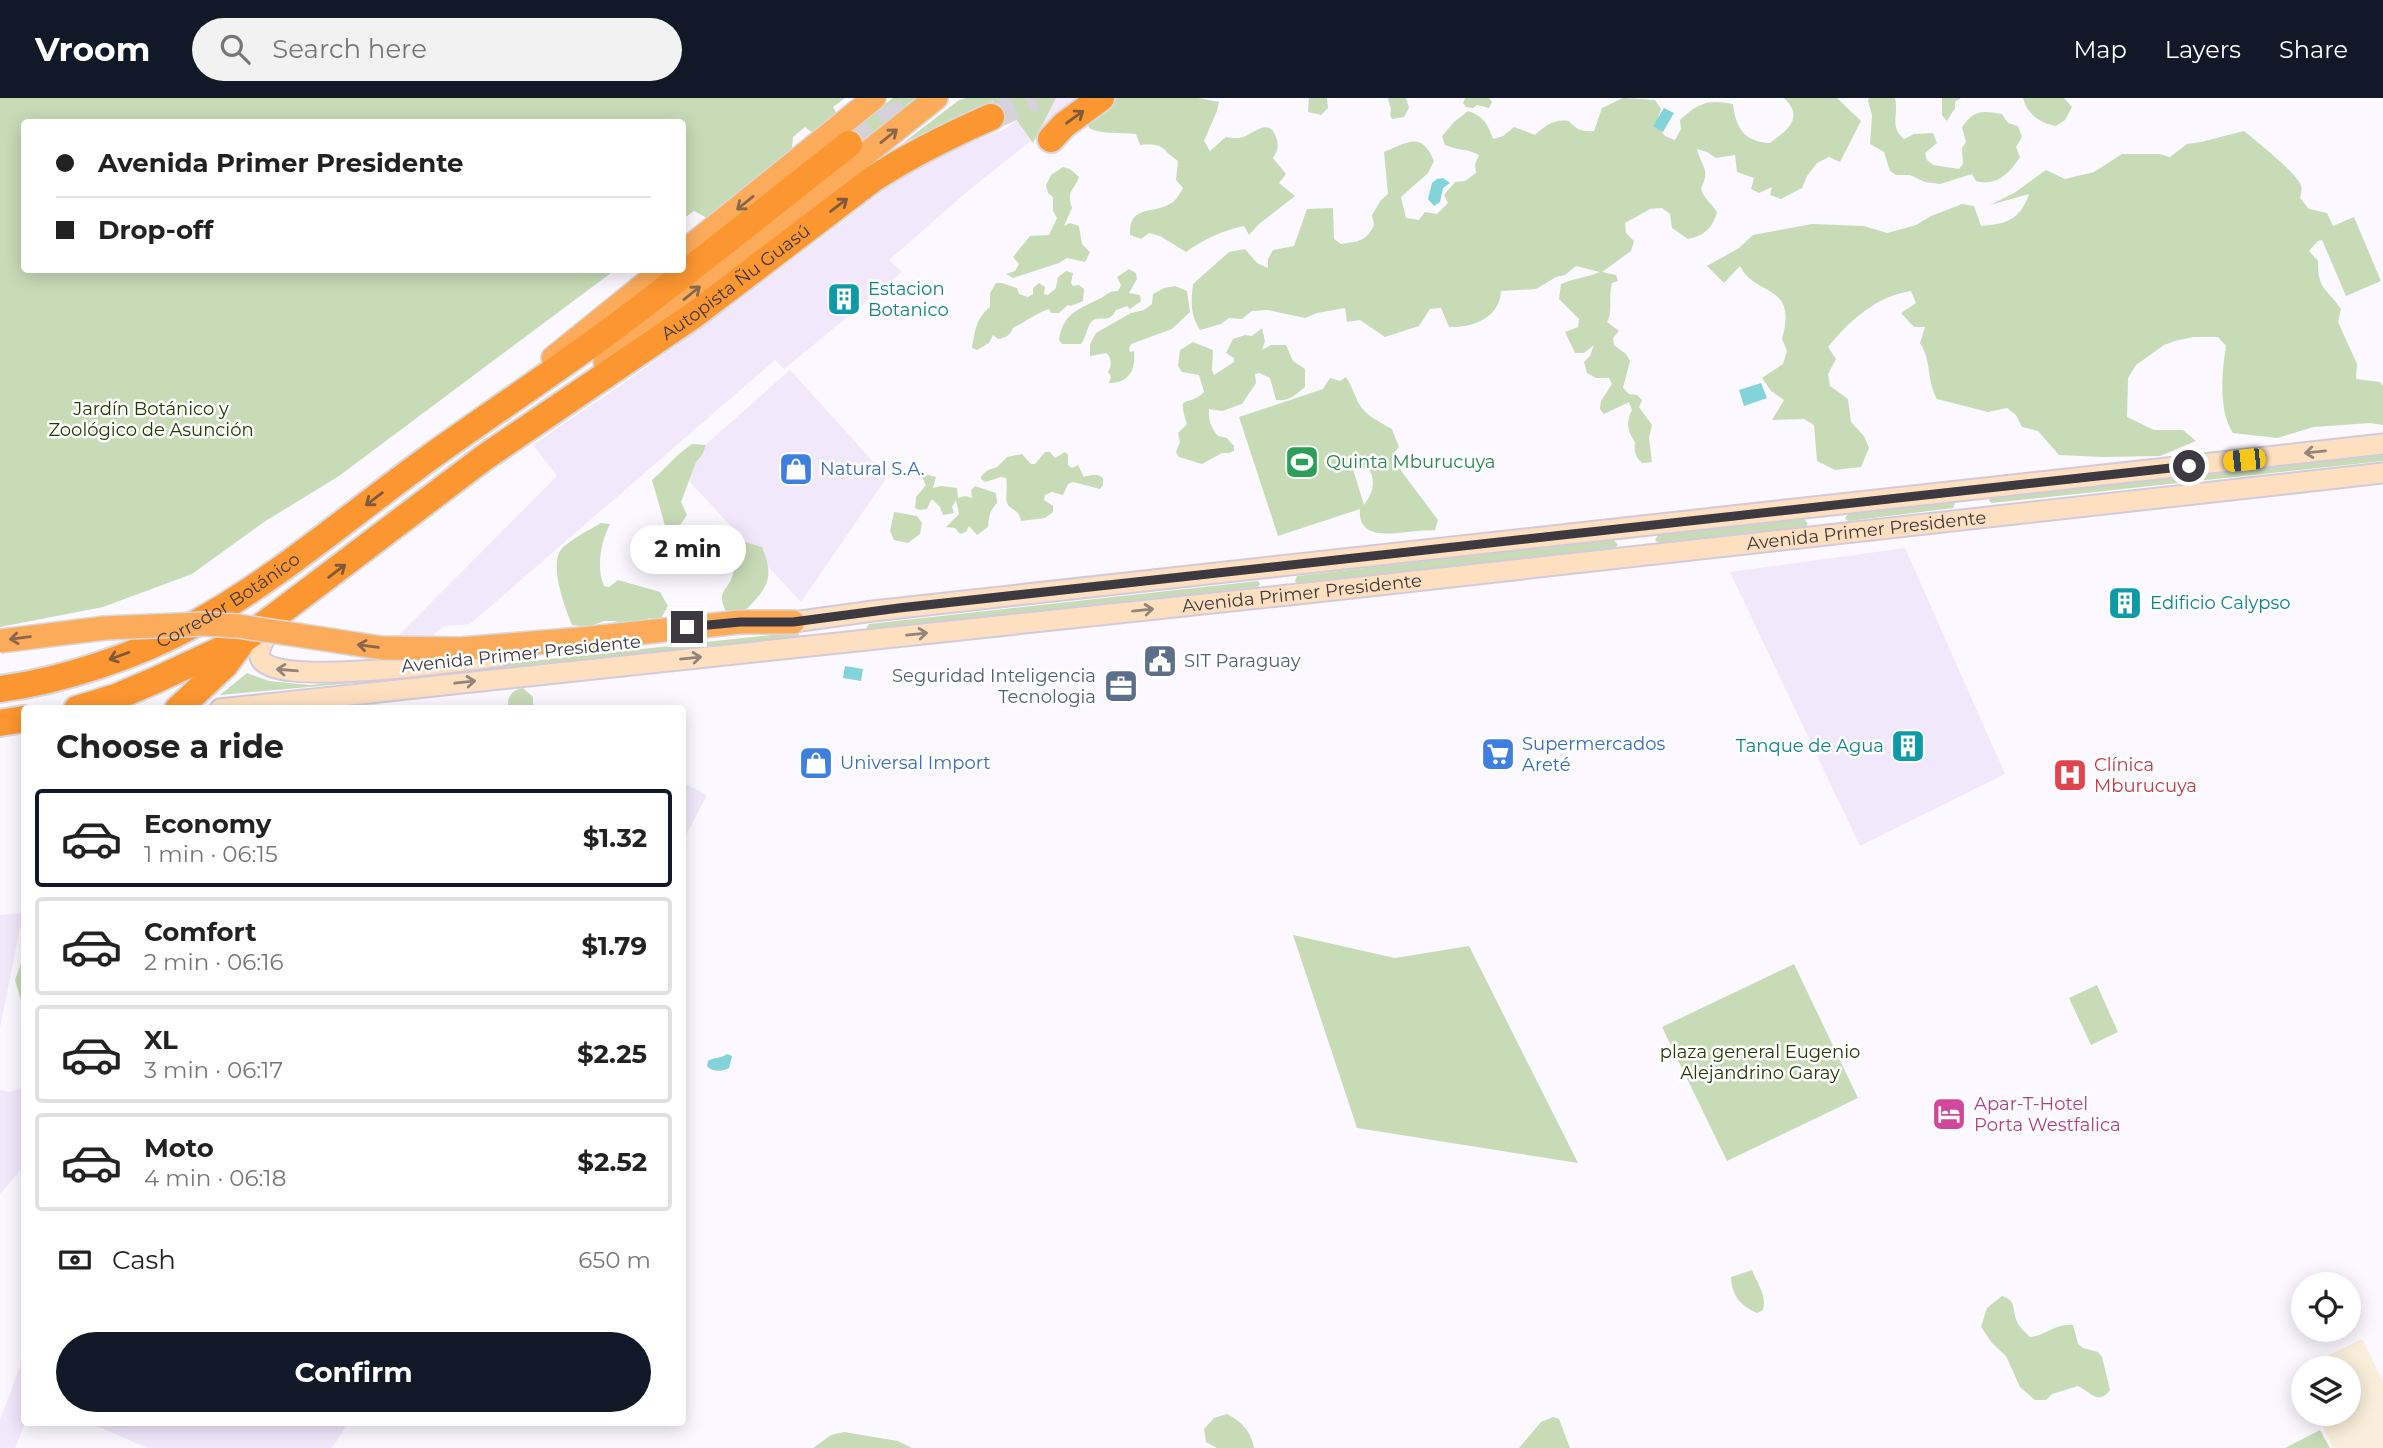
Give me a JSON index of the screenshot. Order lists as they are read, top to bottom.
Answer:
{
  "streets": {
    "highway": ["Autopista Ñu Guasú", "Corredor Botánico"],
    "main road": ["Avenida Primer Presidente"]
  },
  "crossings": [
    ["Autopista Ñu Guasú", "Corredor Botánico"],
    ["Avenida Primer Presidente", "Corredor Botánico"]
  ],
  "parks": ["Jardín Botánico y Zoológico de Asunción", "plaza general Eugenio Alejandrino Garay"],
  "places": {
    "building": ["Estacion Botanico", "Edificio Calypso", "Tanque de Agua"],
    "sports": ["Quinta Mburucuya"],
    "shop": ["Natural S.A.", "Universal Import"],
    "public building": ["SIT Paraguay"],
    "office": ["Seguridad Inteligencia Tecnologia"],
    "supermarket": ["Supermercados Areté"],
    "hospital": ["Clínica Mburucuya"],
    "hotel": ["Apar-T-Hotel Porta Westfalica"]
  },
  "page": {
    "header": "Vroom",
    "search": "Search here",
    "nav": ["Map", "Layers", "Share"],
    "banner": ["Avenida Primer Presidente", "Drop-off"],
    "bubble": "2 min",
    "heading": "Choose a ride",
    "list": [
      {
        "name": "Economy",
        "note": "1 min · 06:15",
        "value": "$1.32"
      },
      {
        "name": "Comfort",
        "note": "2 min · 06:16",
        "value": "$1.79"
      },
      {
        "name": "XL",
        "note": "3 min · 06:17",
        "value": "$2.25"
      },
      {
        "name": "Moto",
        "note": "4 min · 06:18",
        "value": "$2.52"
      }
    ],
    "pay": ["Cash", "650 m"],
    "buttons": "Confirm"
  }
}
